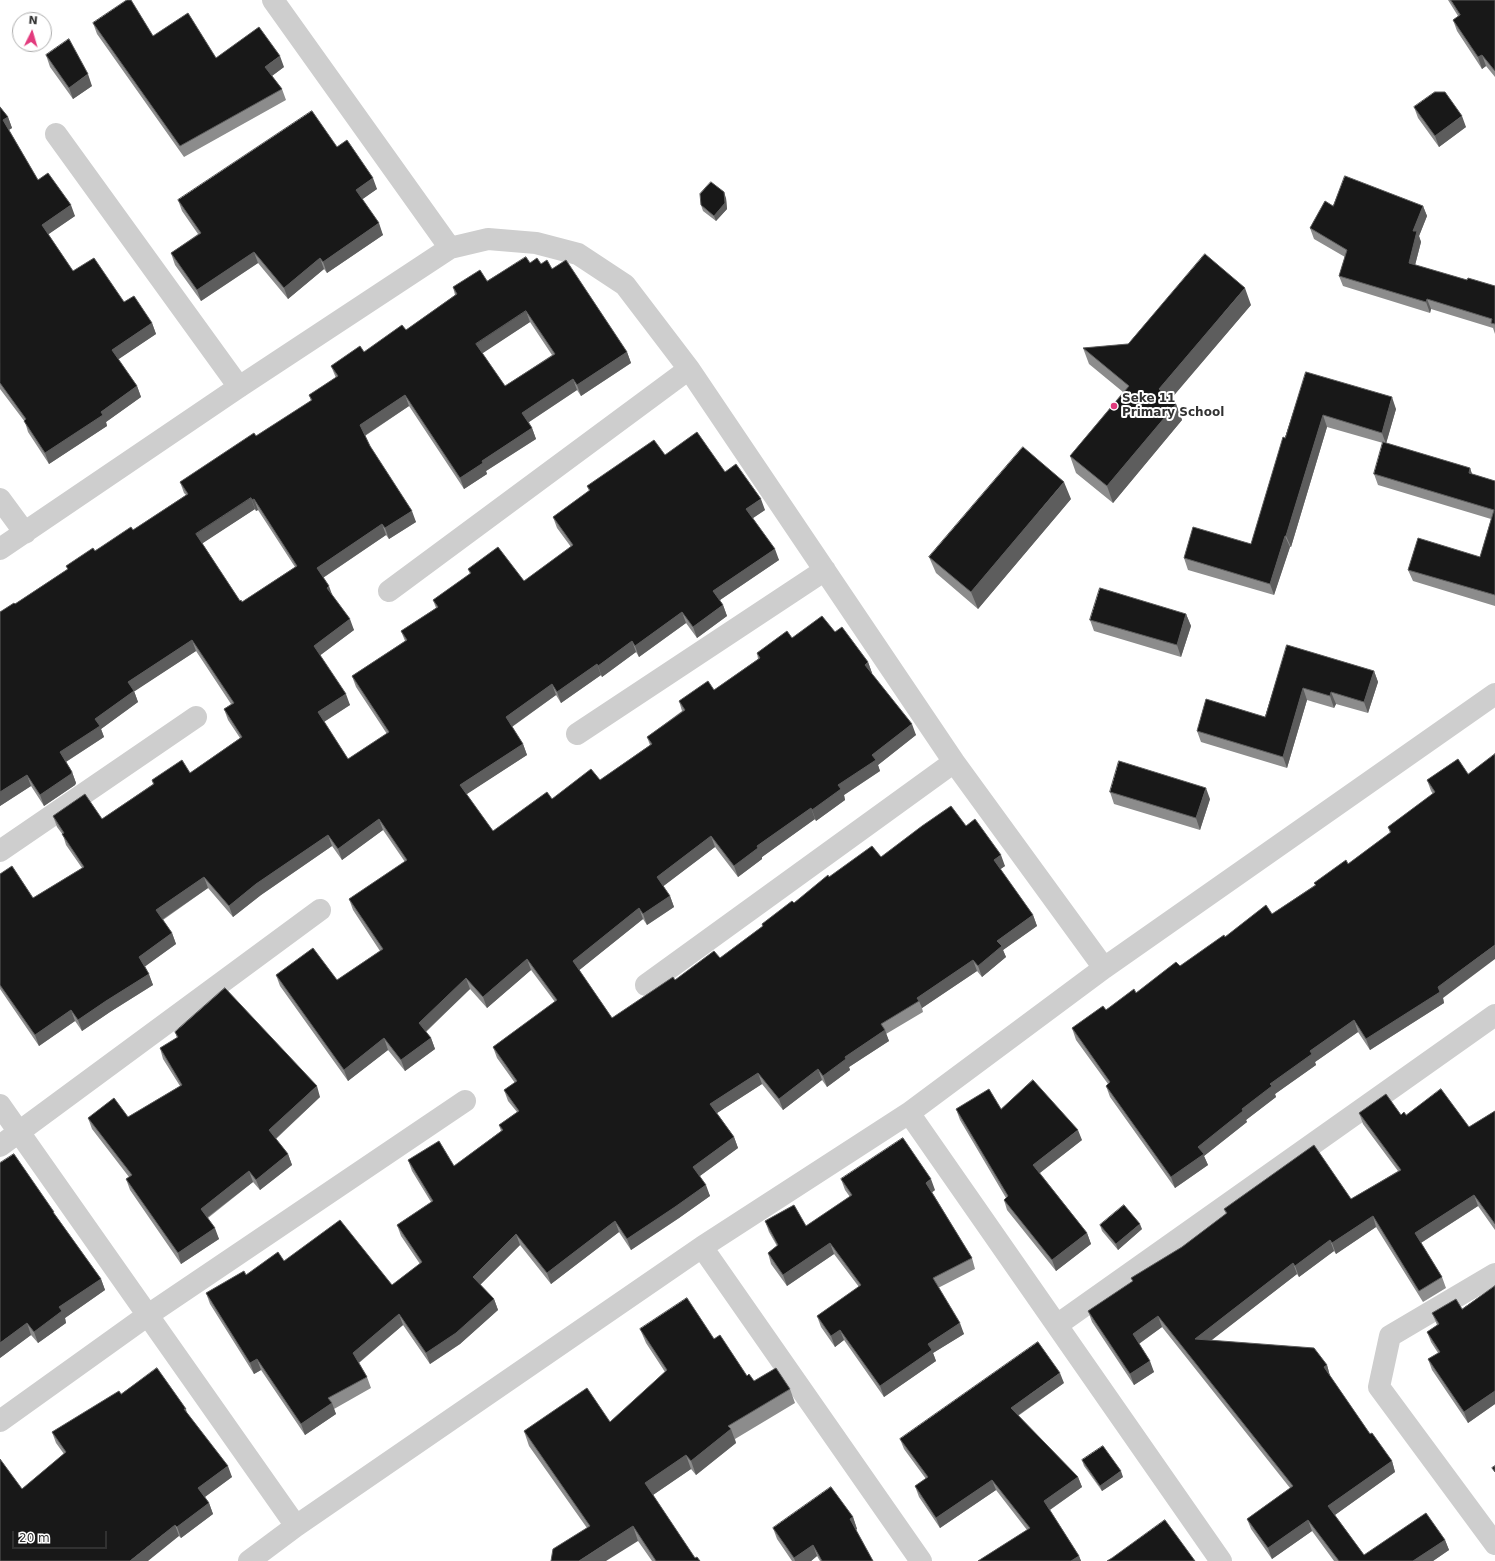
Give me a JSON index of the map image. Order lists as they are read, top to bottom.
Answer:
{
  "places": ["Seke 11 Primary School"],
  "scale_bar": "20 m",
  "north": "top"
}
